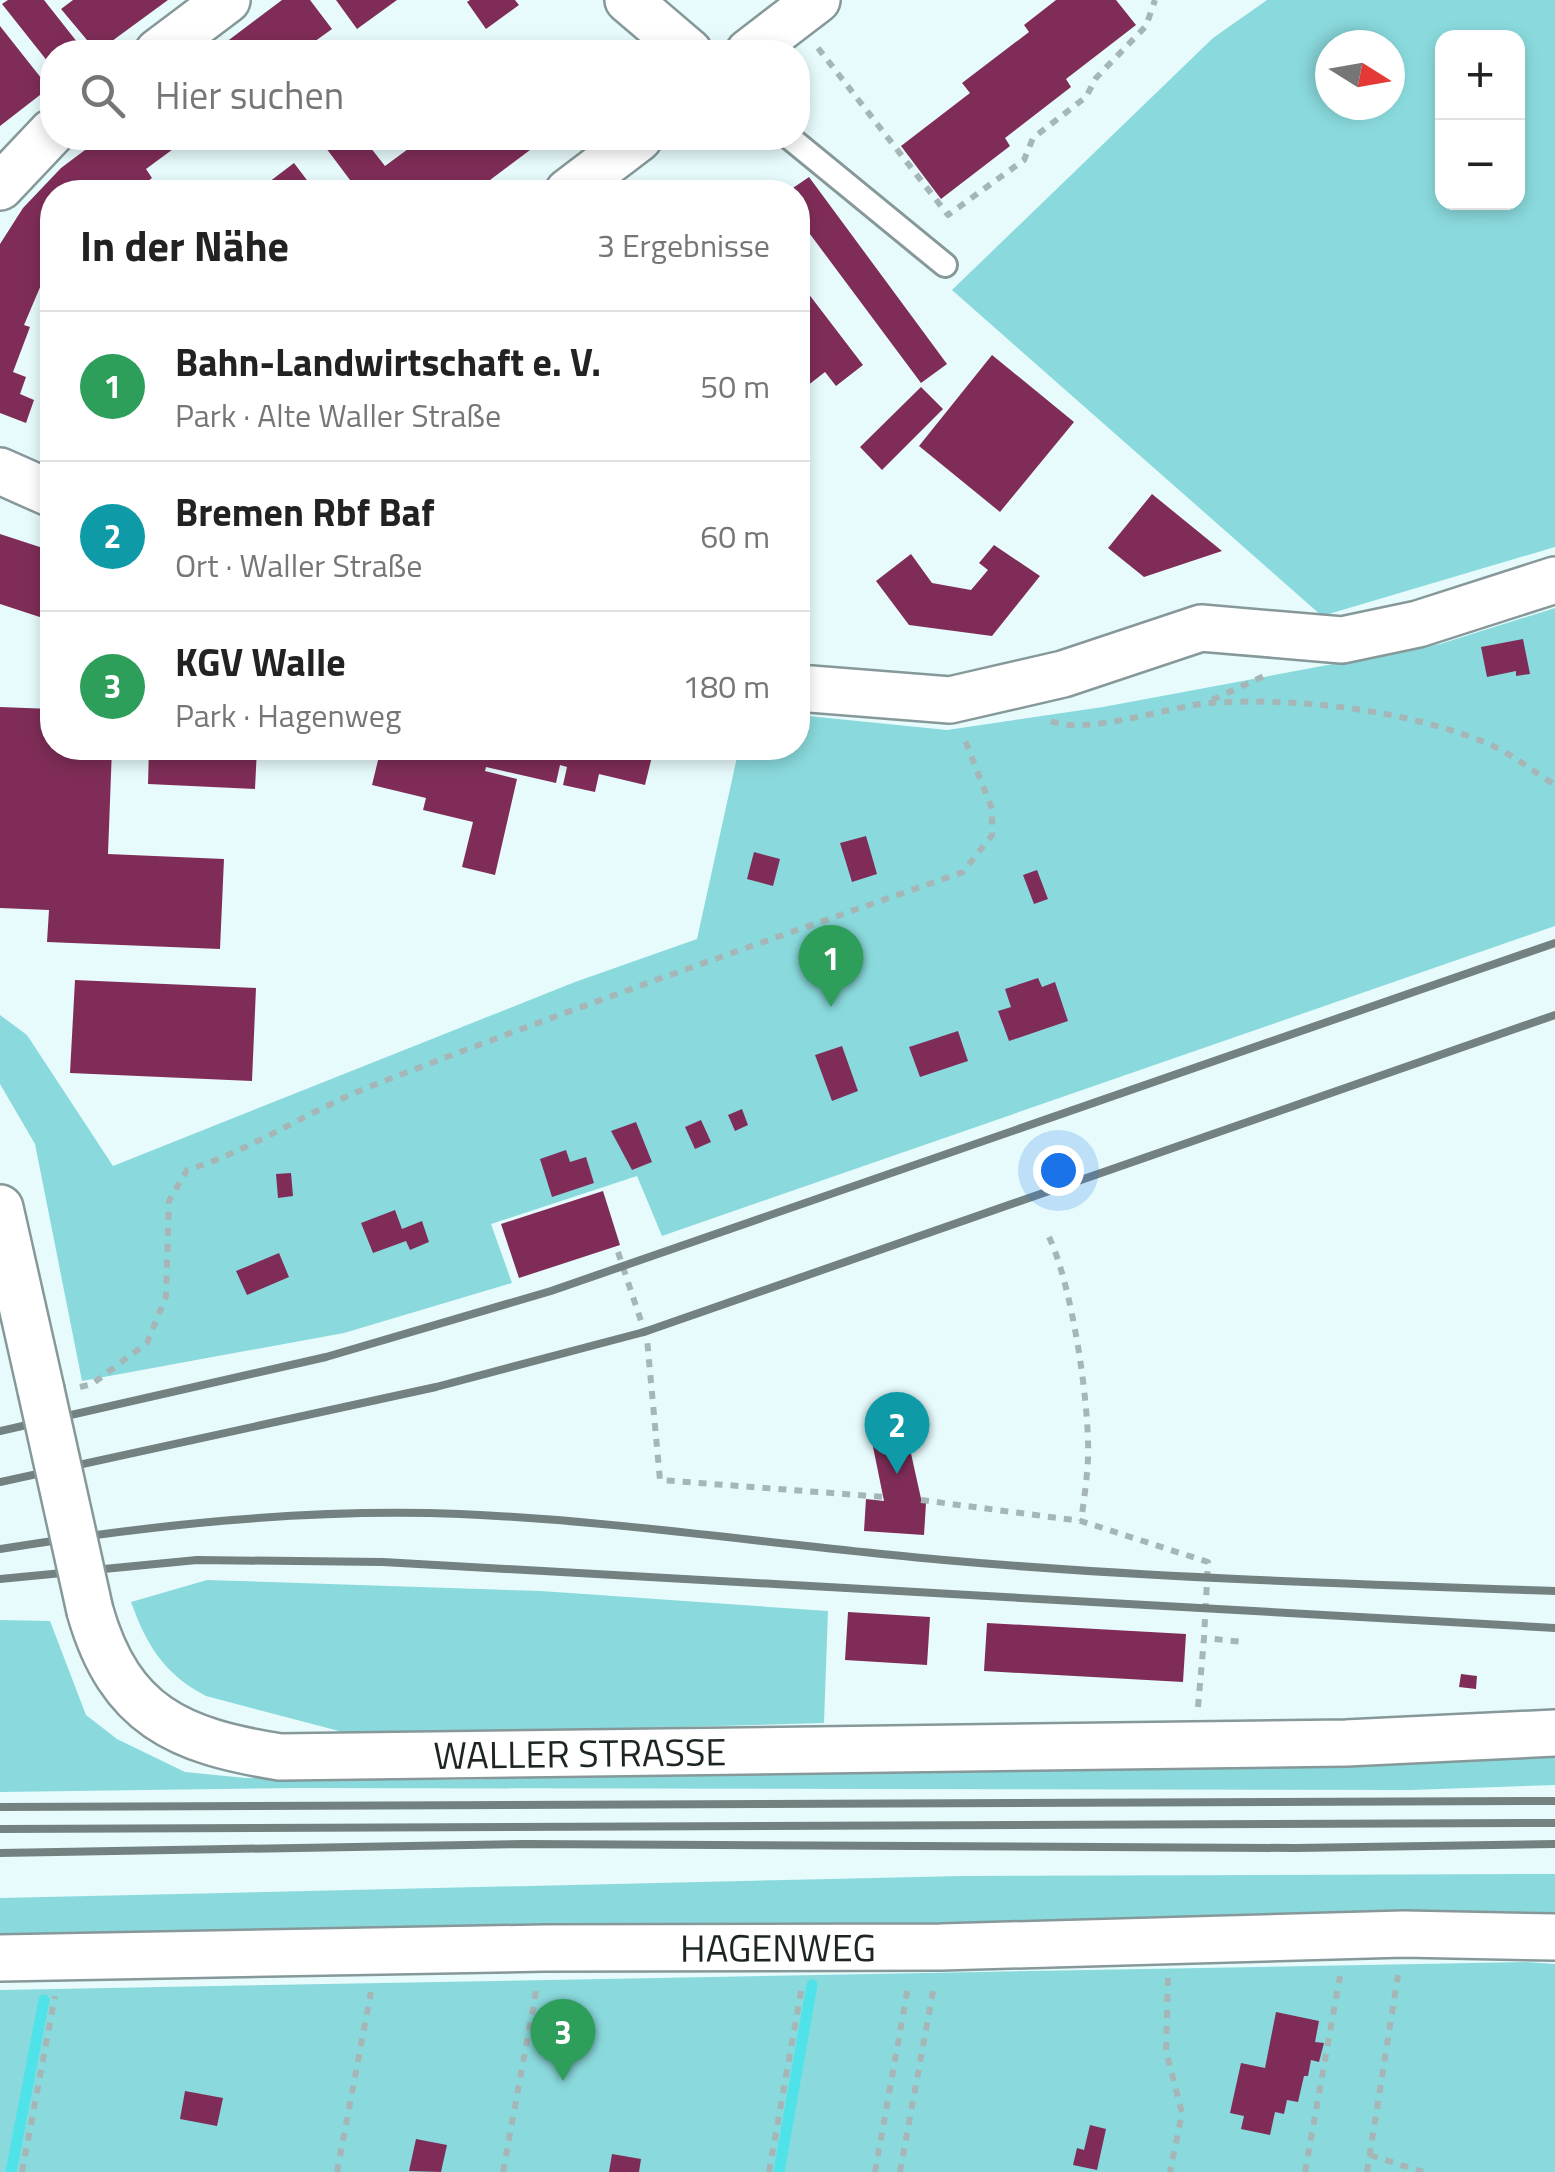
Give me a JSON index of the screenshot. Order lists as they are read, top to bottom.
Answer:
{
  "streets": {
    "street": ["WALLER STRASSE", "HAGENWEG"]
  },
  "north": "right",
  "page": {
    "map_buttons": ["+", "−"],
    "search": "Hier suchen",
    "heading": ["In der Nähe", "3 Ergebnisse"],
    "list": [
      {
        "mark": "1",
        "name": "Bahn-Landwirtschaft e. V.",
        "note": "Park · Alte Waller Straße",
        "value": "50 m"
      },
      {
        "mark": "2",
        "name": "Bremen Rbf Baf",
        "note": "Ort · Waller Straße",
        "value": "60 m"
      },
      {
        "mark": "3",
        "name": "KGV Walle",
        "note": "Park · Hagenweg",
        "value": "180 m"
      }
    ],
    "pins": ["1", "2", "3"]
  }
}
